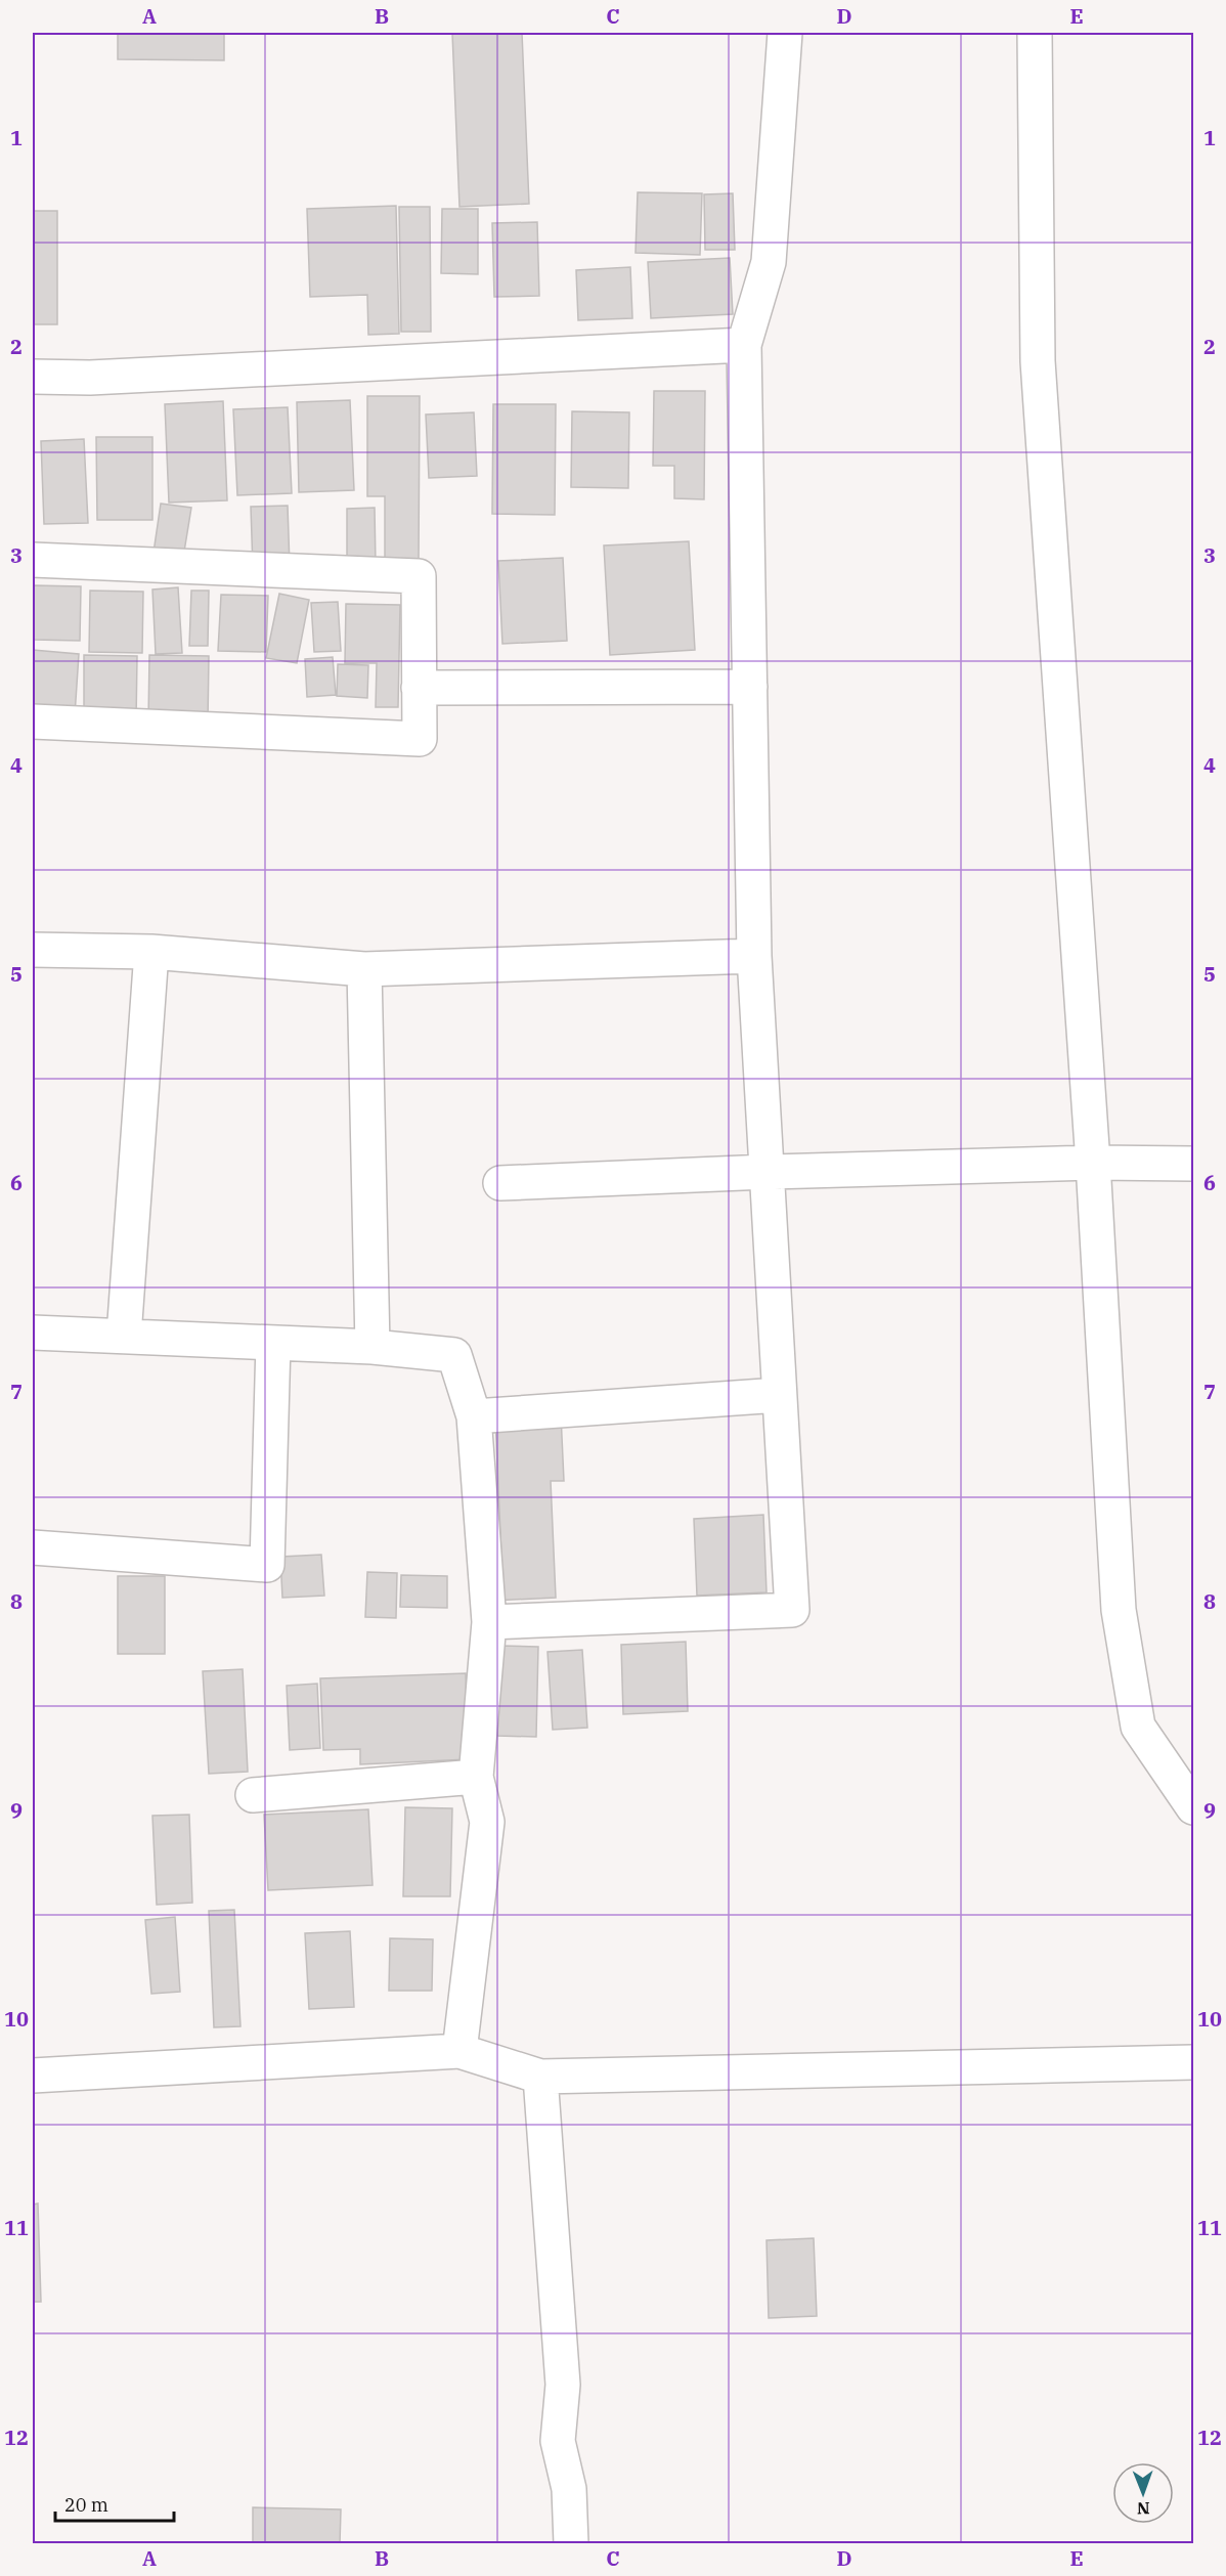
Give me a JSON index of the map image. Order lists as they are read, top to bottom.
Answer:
{
  "scale_bar": "20 m",
  "north": "bottom",
  "grid": {
    "columns": [
      "A",
      "B",
      "C",
      "D",
      "E"
    ],
    "rows": [
      "1",
      "2",
      "3",
      "4",
      "5",
      "6",
      "7",
      "8",
      "9",
      "10",
      "11",
      "12"
    ]
  }
}
